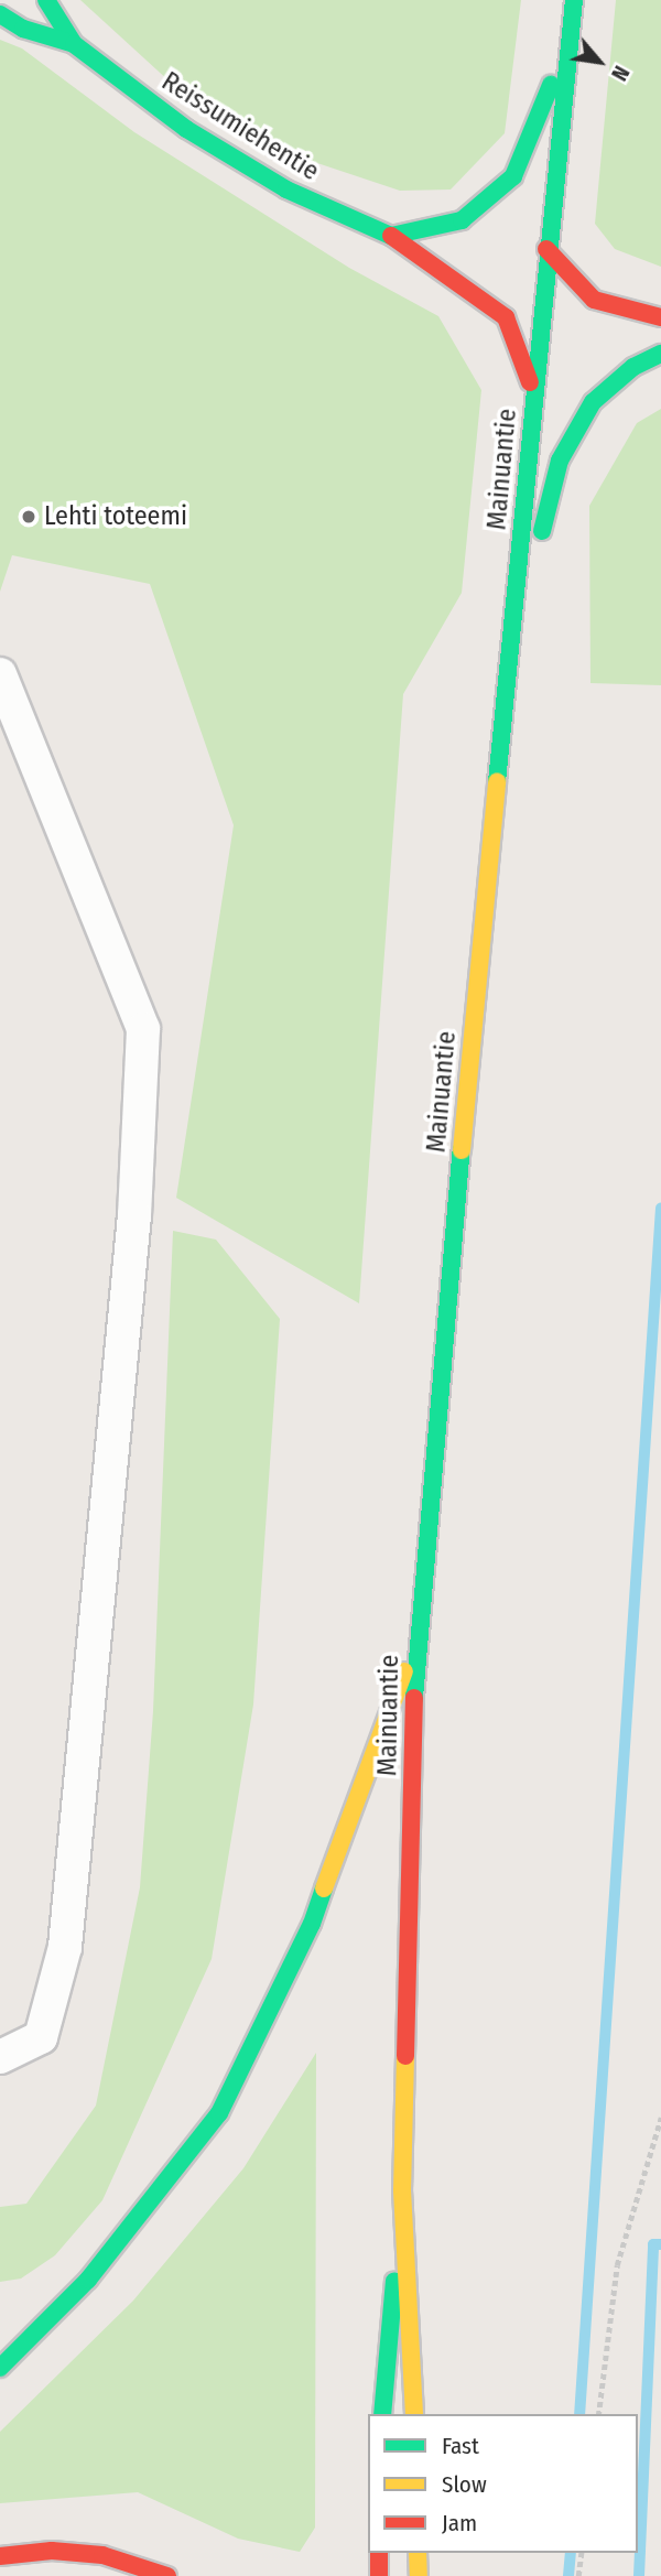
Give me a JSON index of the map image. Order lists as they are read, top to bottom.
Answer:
{
  "streets": {
    "main road": ["Reissumiehentie", "Mainuantie"]
  },
  "crossings": [
    ["Reissumiehentie", "Mainuantie"]
  ],
  "places": ["Lehti toteemi"],
  "legend": ["Fast", "Slow", "Jam"],
  "north": "bottom right"
}
